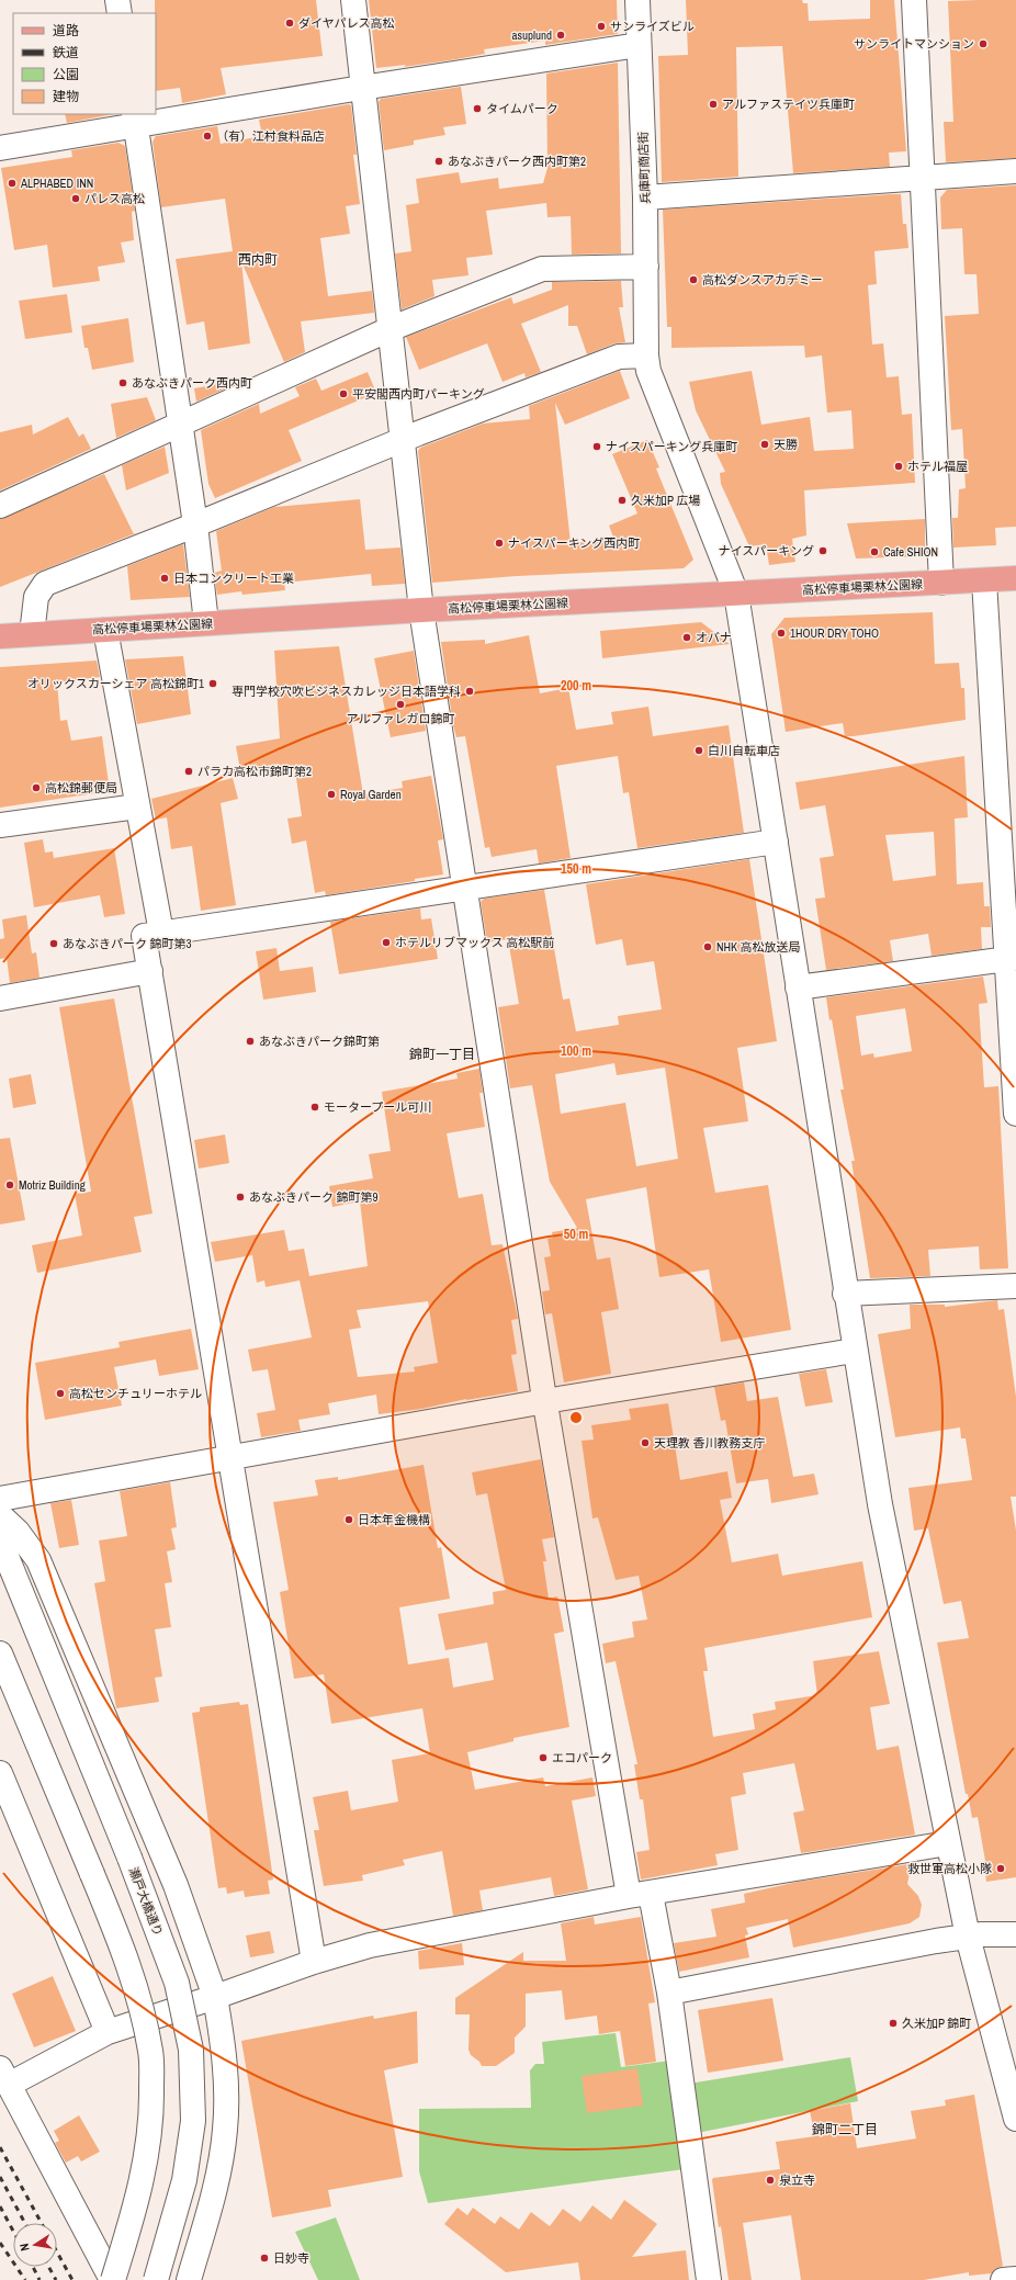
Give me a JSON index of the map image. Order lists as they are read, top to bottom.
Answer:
{
  "streets": {
    "main road": ["高松停車場栗林公園線"],
    "street": ["兵庫町商店街", "瀬戸大橋通り"]
  },
  "crossings": [
    ["兵庫町商店街", "高松停車場栗林公園線"]
  ],
  "districts": ["西内町", "錦町一丁目", "錦町二丁目"],
  "places": [
    "ダイヤパレス高松",
    "サンライズビル",
    "asuplund",
    "サンライトマンション",
    "アルファステイツ兵庫町",
    "タイムパーク",
    "（有）江村食料品店",
    "あなぶきパーク西内町第2",
    "ALPHABED INN",
    "パレス高松",
    "高松ダンスアカデミー",
    "あなぶきパーク西内町",
    "平安閣西内町パーキング",
    "天勝",
    "ナイスパーキング兵庫町",
    "ホテル福屋",
    "久米加P 広場",
    "ナイスパーキング西内町",
    "ナイスパーキング",
    "Cafe SHION",
    "日本コンクリート工業",
    "1HOUR DRY TOHO",
    "オバナ",
    "オリックスカーシェア 高松錦町1",
    "専門学校穴吹ビジネスカレッジ日本語学科",
    "アルファレガロ錦町",
    "白川自転車店",
    "パラカ高松市錦町第2",
    "高松錦郵便局",
    "Royal Garden",
    "ホテルリブマックス 高松駅前",
    "あなぶきパーク 錦町第3",
    "NHK 高松放送局",
    "あなぶきパーク錦町第",
    "モータープール可川",
    "Motriz Building",
    "あなぶきパーク 錦町第9",
    "高松センチュリーホテル",
    "天理教 香川教務支庁",
    "日本年金機構",
    "エコパーク",
    "救世軍高松小隊",
    "久米加P 錦町",
    "泉立寺",
    "日妙寺"
  ],
  "legend": [
    "道路",
    "鉄道",
    "公園",
    "建物"
  ],
  "north": "left",
  "rings": [
    "200 m",
    "150 m",
    "100 m",
    "50 m"
  ]
}
